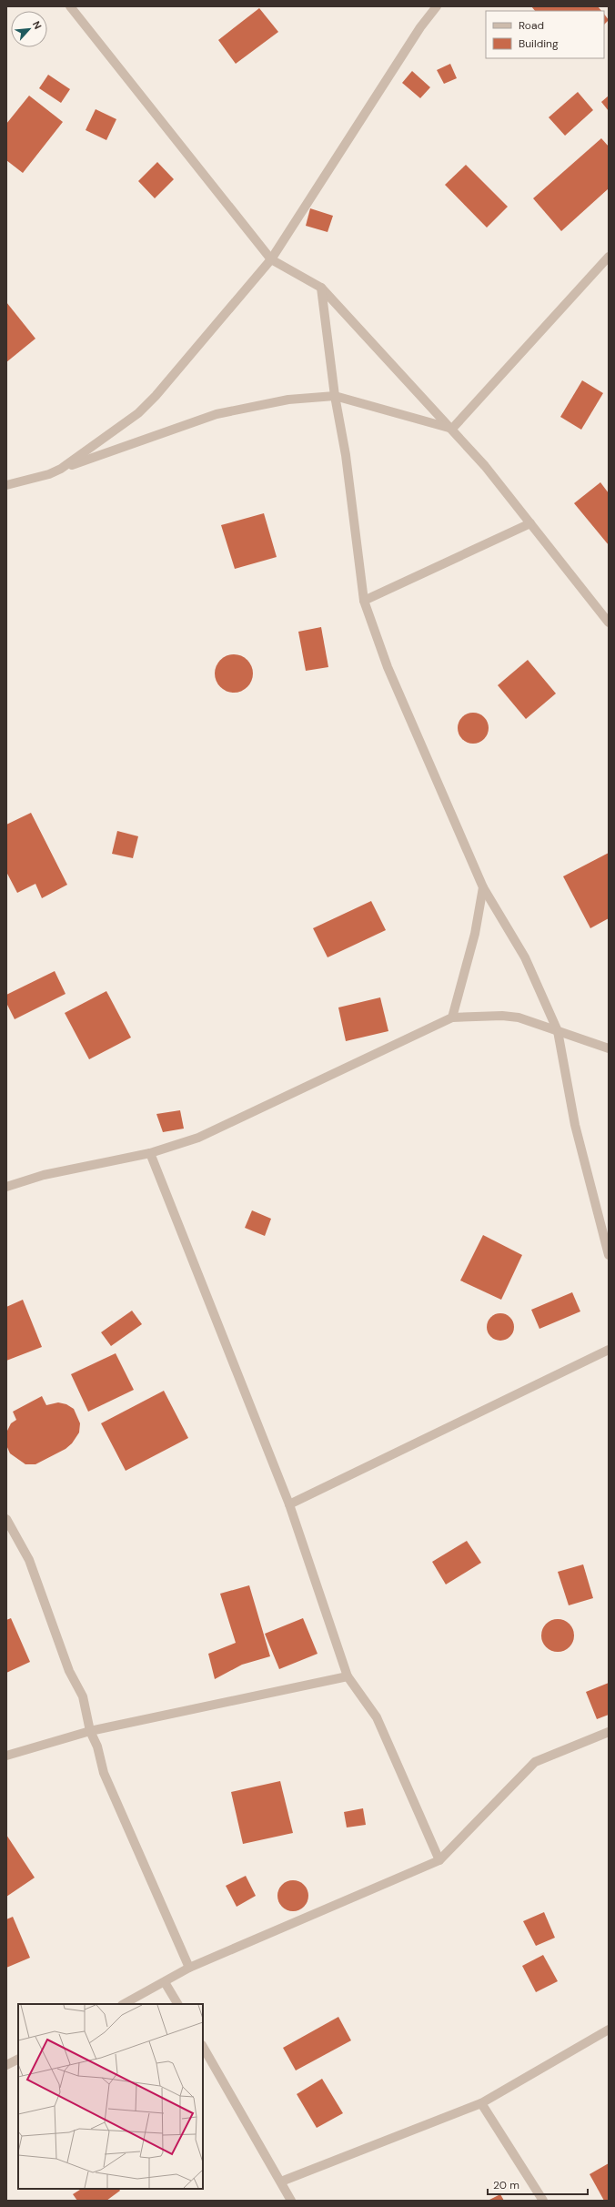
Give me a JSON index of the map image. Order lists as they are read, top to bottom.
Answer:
{
  "legend": ["Road", "Building"],
  "scale_bar": "20 m",
  "north": "top right"
}
